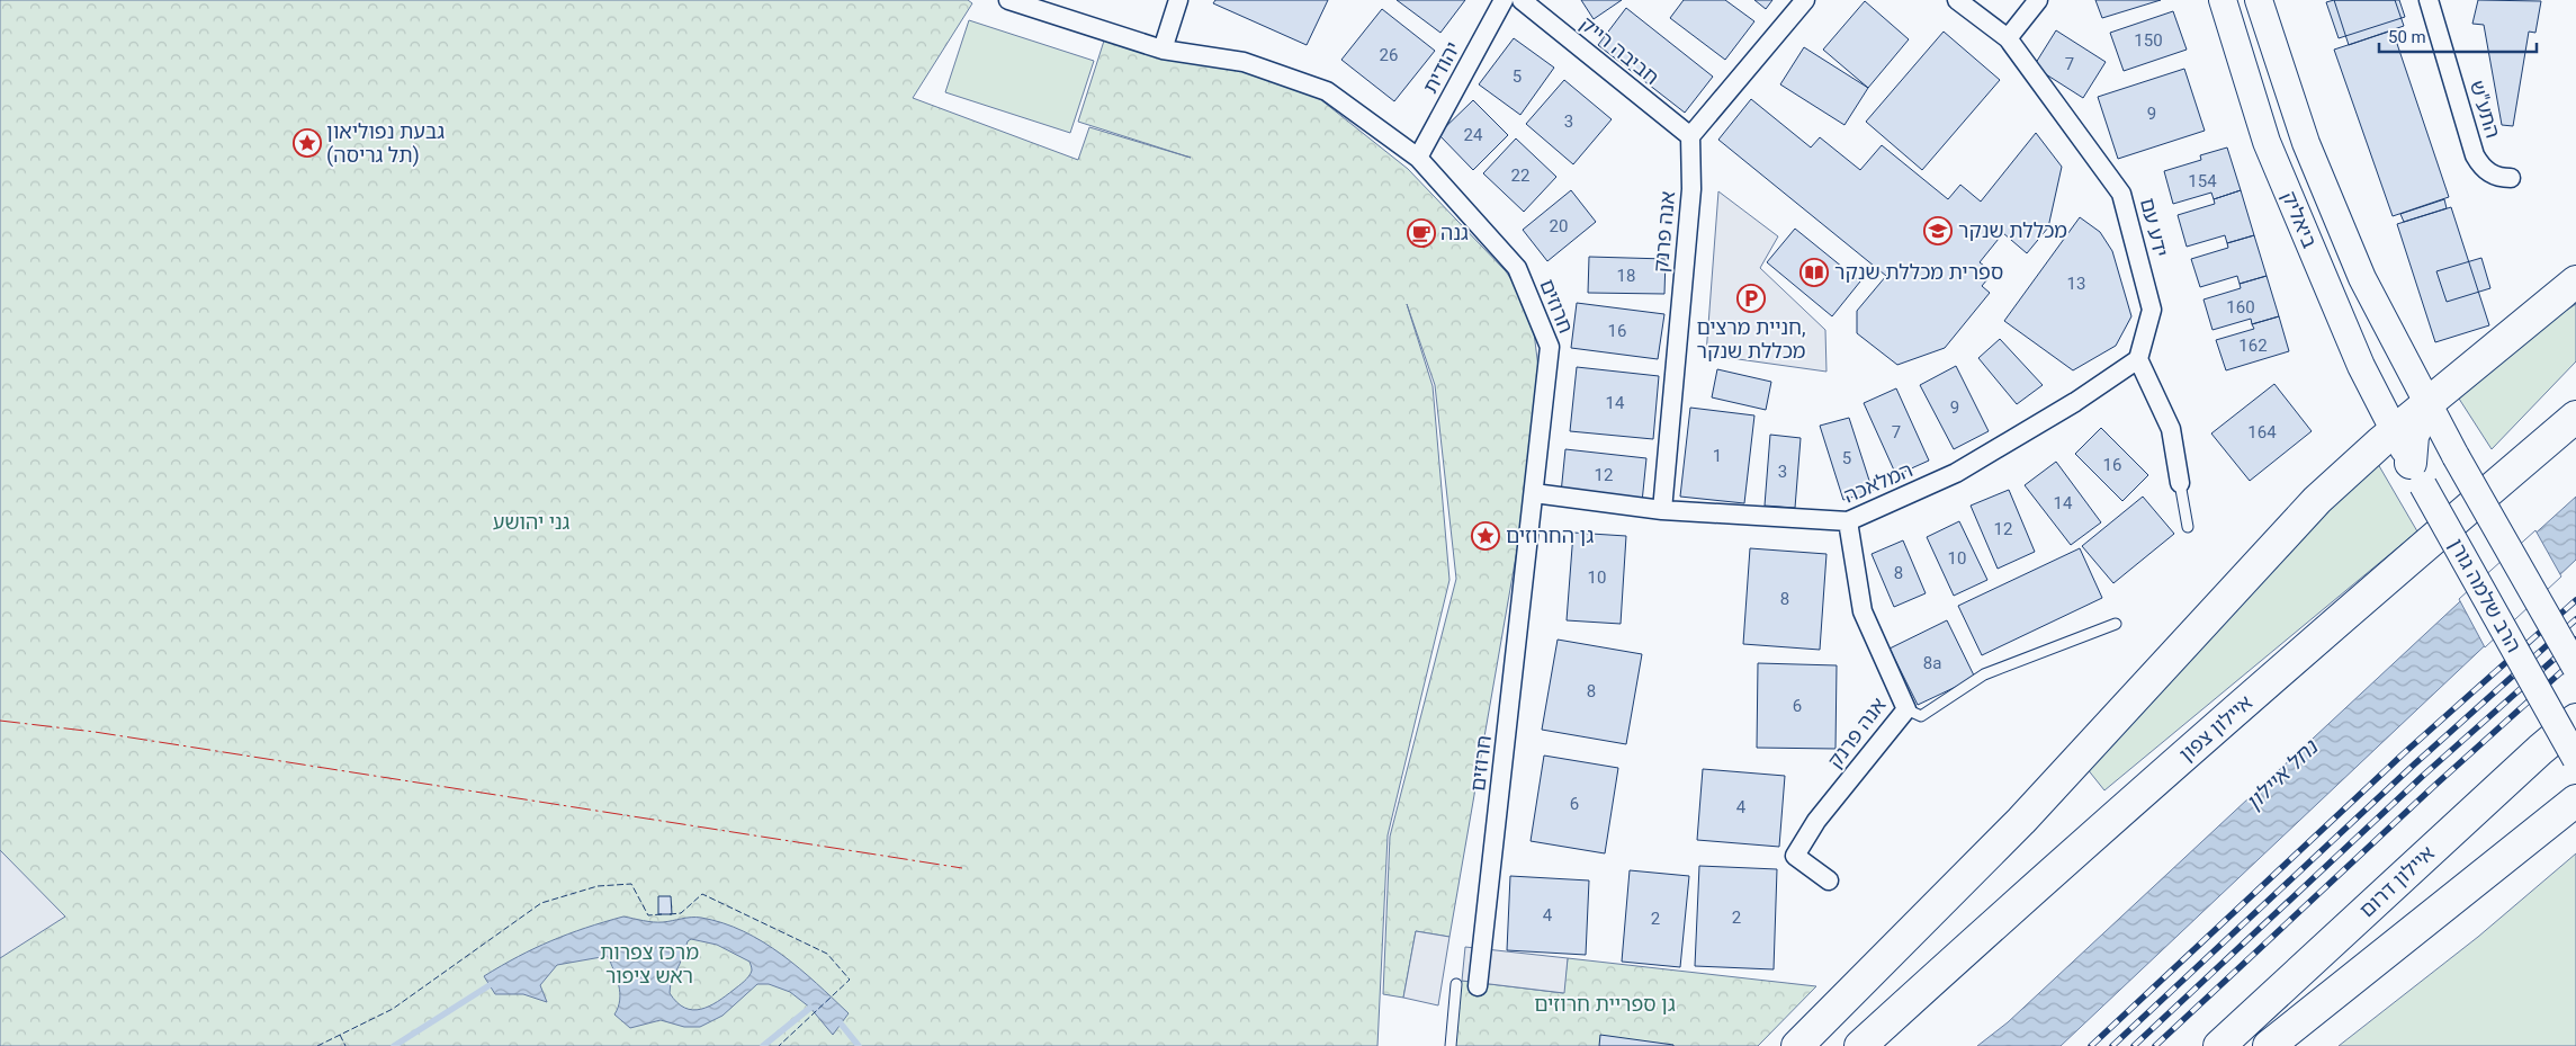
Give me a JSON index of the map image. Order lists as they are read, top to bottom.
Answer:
{
  "streets": {
    "highway": ["איילון צפון", "איילון דרום"],
    "main road": ["ביאליק", "הרב שלמה גורן"],
    "street": [
      "חביבה רייק",
      "יהודית",
      "התע\"ש",
      "ידע עם",
      "אנה פרנק",
      "חרוזים",
      "המלאכה"
    ]
  },
  "crossings": [
    ["חביבה רייק", "אנה פרנק"],
    ["יהודית", "חרוזים"],
    ["ביאליק", "הרב שלמה גורן"],
    ["ידע עם", "המלאכה"],
    ["אנה פרנק", "המלאכה"],
    ["חרוזים", "המלאכה"]
  ],
  "water": ["נחל איילון"],
  "parks": ["גני יהושע", "מרכז צפרות ראש ציפור", "גן ספריית חרוזים"],
  "places": {
    "place": ["גבעת נפוליאון (תל גריסה)", "גן החרוזים"],
    "school or university": ["מכללת שנקר"],
    "cafe": ["גנה"],
    "library": ["ספרית מכללת שנקר"],
    "parking": ["חניית מרצים, מכללת שנקר"]
  },
  "house_numbers": [
    "150",
    "26",
    "7",
    "5",
    "9",
    "3",
    "24",
    "22",
    "154",
    "20",
    "18",
    "13",
    "160",
    "16",
    "162",
    "14",
    "9",
    "7",
    "164",
    "1",
    "5",
    "16",
    "3",
    "12",
    "14",
    "12",
    "10",
    "8",
    "10",
    "8",
    "8a",
    "8",
    "6",
    "6",
    "4",
    "4",
    "2",
    "2"
  ],
  "scale_bar": "50 m"
}
